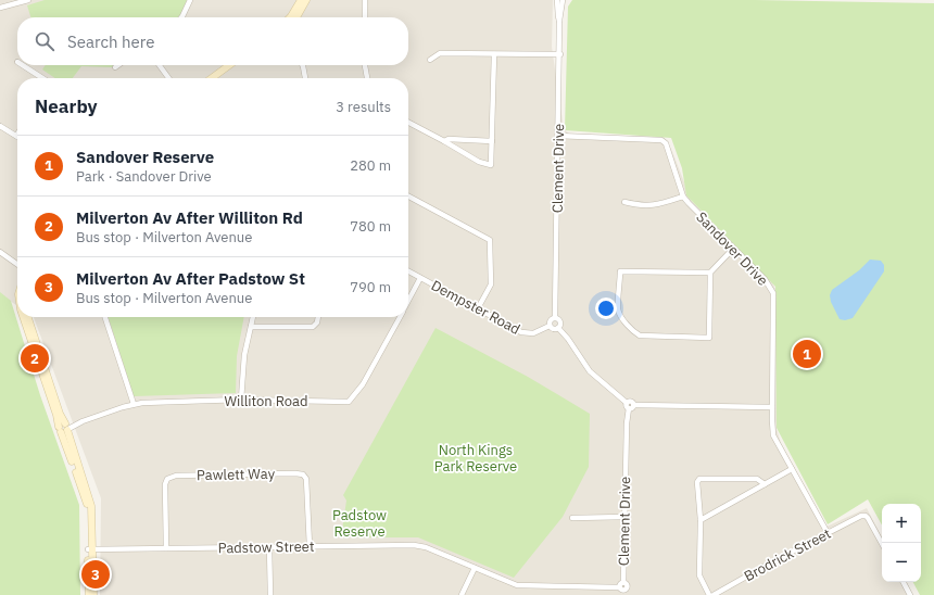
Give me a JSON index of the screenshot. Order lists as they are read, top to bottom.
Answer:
{
  "streets": {
    "street": [
      "Clement Drive",
      "Sandover Drive",
      "Dempster Road",
      "Williton Road",
      "Pawlett Way",
      "Padstow Street",
      "Brodrick Street"
    ]
  },
  "crossings": [
    ["Clement Drive", "Sandover Drive"],
    ["Clement Drive", "Dempster Road"],
    ["Clement Drive", "Padstow Street"],
    ["Sandover Drive", "Brodrick Street"],
    ["Dempster Road", "Williton Road"],
    ["Pawlett Way", "Padstow Street"]
  ],
  "parks": ["North Kings Park Reserve", "Padstow Reserve"],
  "page": {
    "search": "Search here",
    "heading": ["Nearby", "3 results"],
    "list": [
      {
        "mark": "1",
        "name": "Sandover Reserve",
        "note": "Park · Sandover Drive",
        "value": "280 m"
      },
      {
        "mark": "2",
        "name": "Milverton Av After Williton Rd",
        "note": "Bus stop · Milverton Avenue",
        "value": "780 m"
      },
      {
        "mark": "3",
        "name": "Milverton Av After Padstow St",
        "note": "Bus stop · Milverton Avenue",
        "value": "790 m"
      }
    ],
    "pins": ["1", "2", "3"],
    "map_buttons": ["+", "−"]
  }
}
